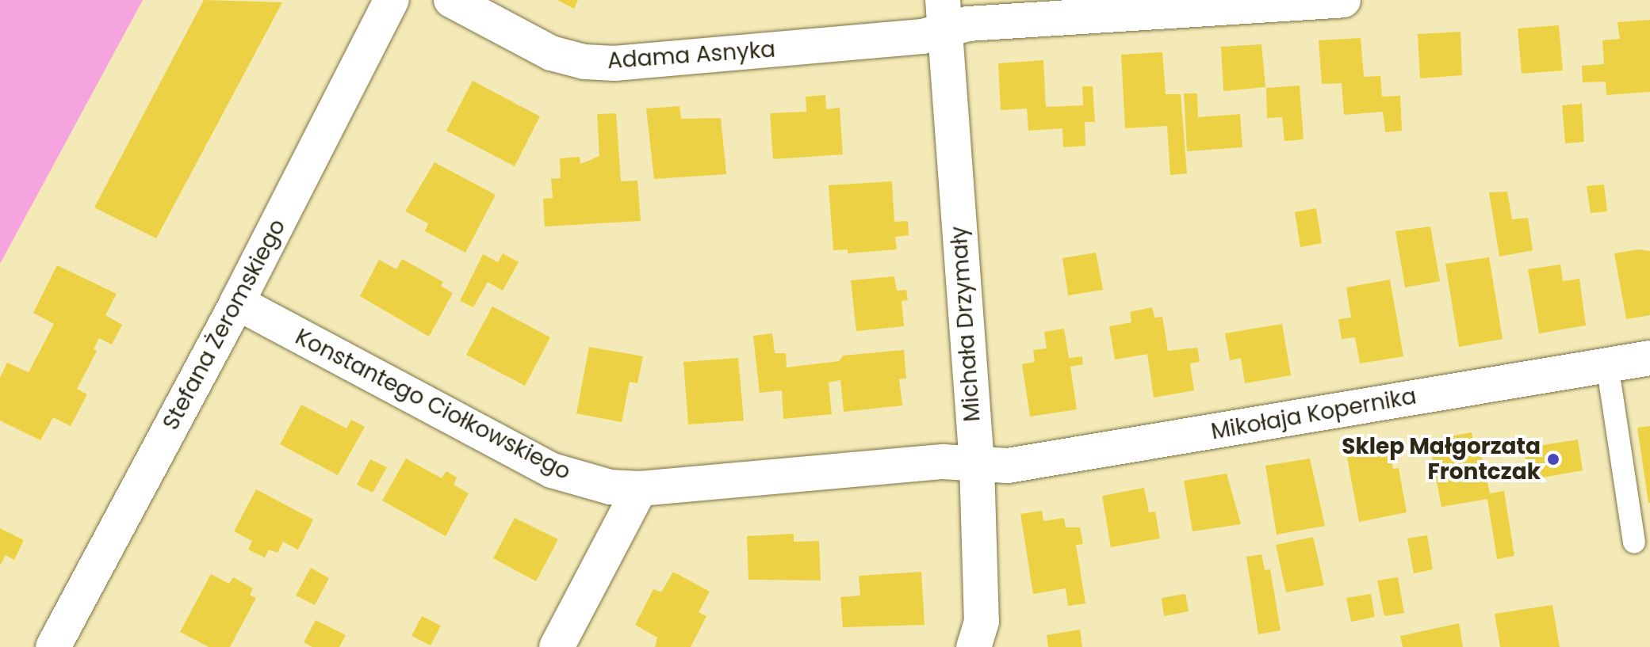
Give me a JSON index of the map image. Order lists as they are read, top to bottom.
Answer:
{
  "streets": {
    "street": [
      "Adama Asnyka",
      "Michała Drzymały",
      "Stefana Żeromskiego",
      "Konstantego Ciołkowskiego",
      "Mikołaja Kopernika"
    ]
  },
  "crossings": [
    ["Adama Asnyka", "Michała Drzymały"],
    ["Michała Drzymały", "Konstantego Ciołkowskiego"],
    ["Michała Drzymały", "Mikołaja Kopernika"],
    ["Stefana Żeromskiego", "Konstantego Ciołkowskiego"],
    ["Konstantego Ciołkowskiego", "Mikołaja Kopernika"]
  ],
  "places": ["Sklep Małgorzata Frontczak"]
}
